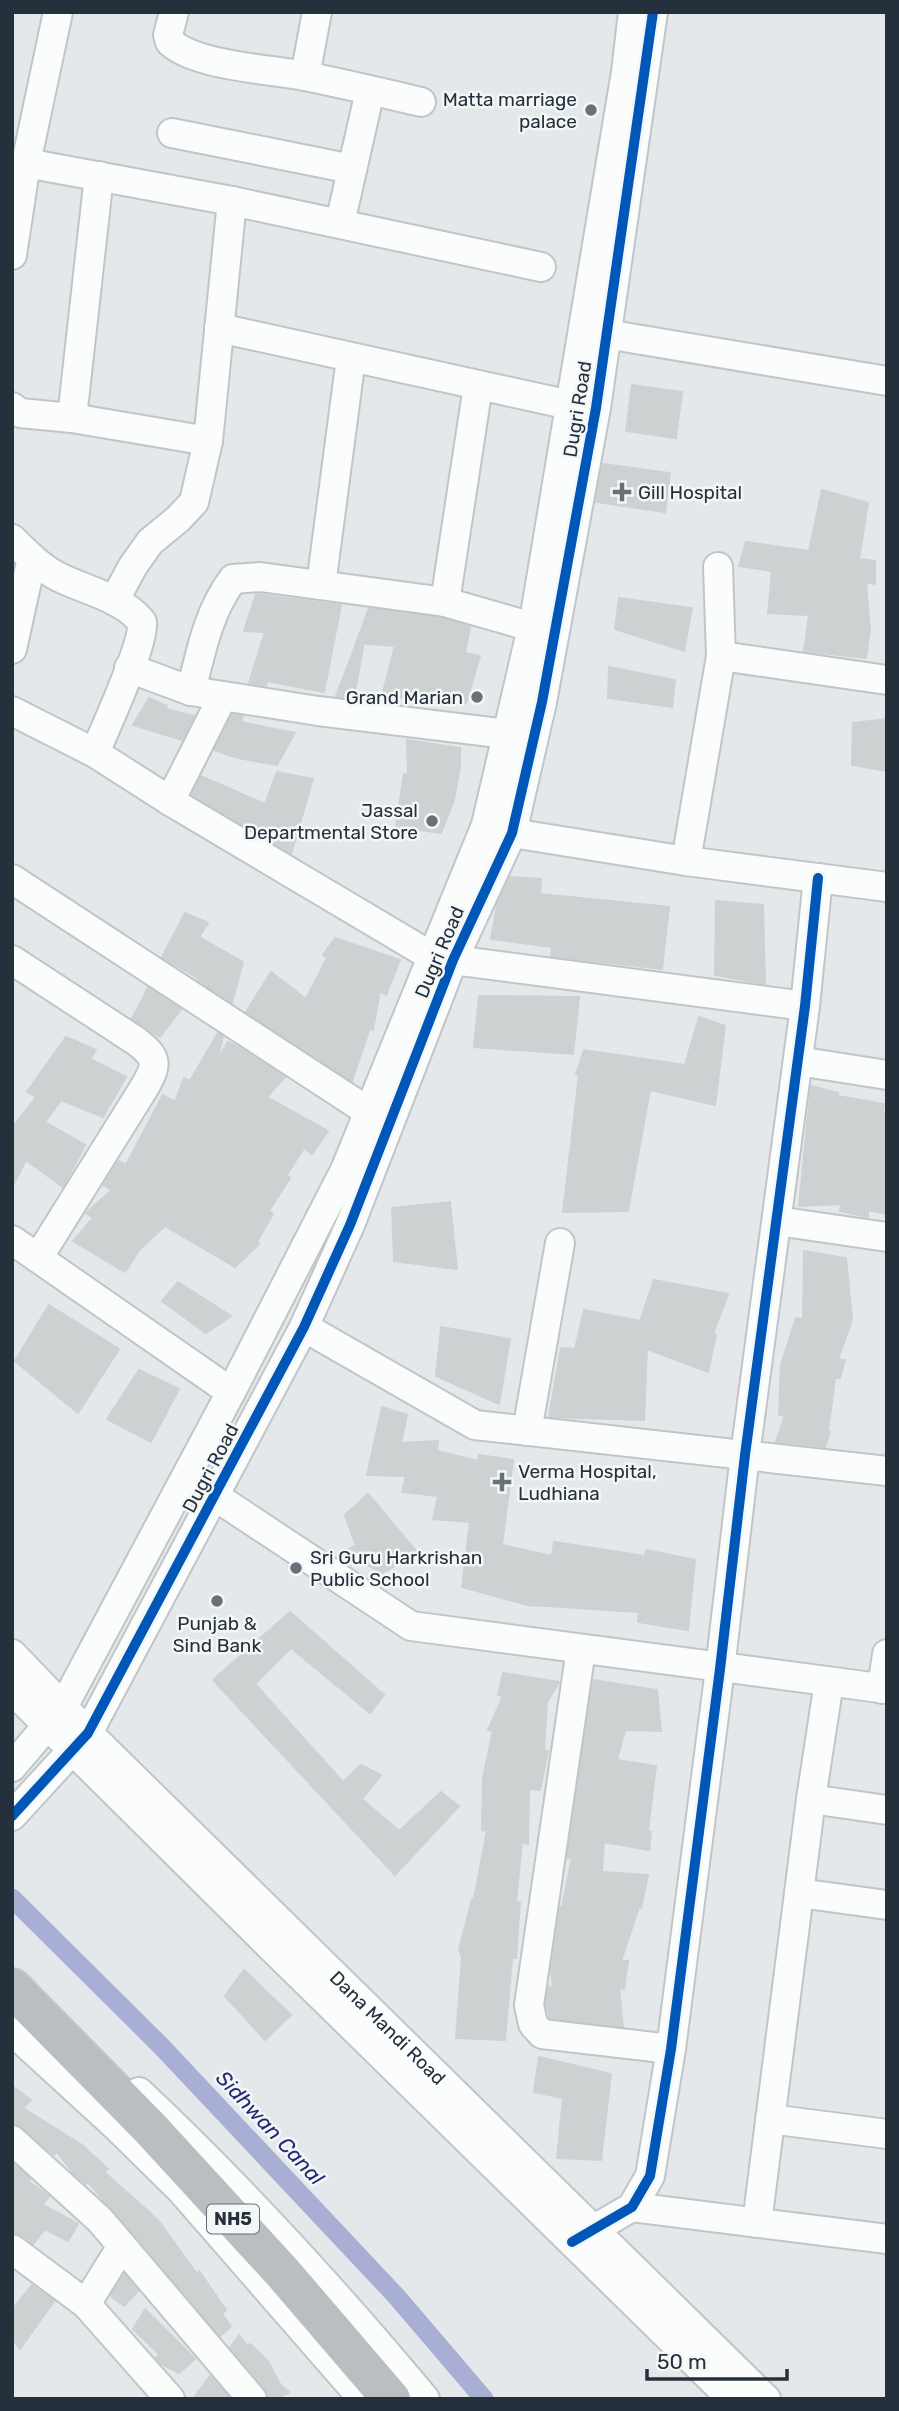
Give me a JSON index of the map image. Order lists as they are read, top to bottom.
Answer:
{
  "streets": {
    "highway": ["NH5"],
    "street": ["Dugri Road"]
  },
  "water": ["Sidhwan Canal"],
  "places": {
    "other": [
      "Matta marriage palace",
      "Grand Marian",
      "Jassal Departmental Store",
      "Sri Guru Harkrishan Public School",
      "Punjab & Sind Bank"
    ],
    "health": ["Gill Hospital", "Verma Hospital, Ludhiana"]
  },
  "scale_bar": "50 m"
}
